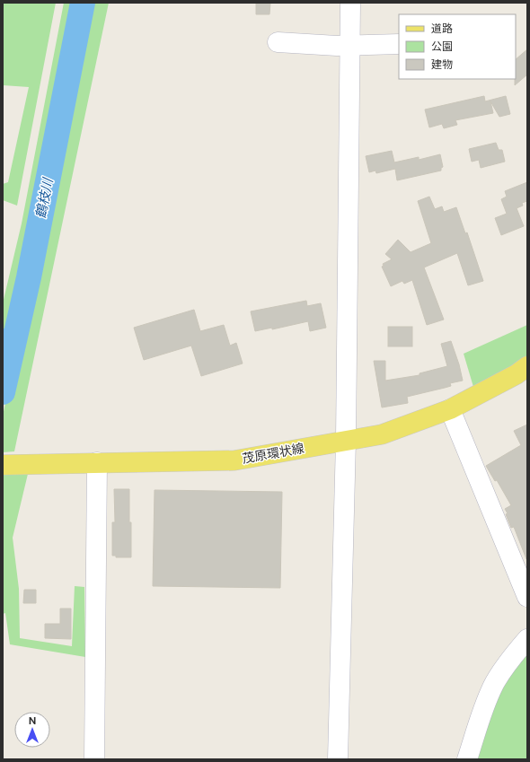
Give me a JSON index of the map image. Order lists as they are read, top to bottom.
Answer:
{
  "streets": {
    "main road": ["茂原環状線"]
  },
  "water": ["鶴枝川"],
  "legend": ["道路", "公園", "建物"],
  "north": "top"
}
